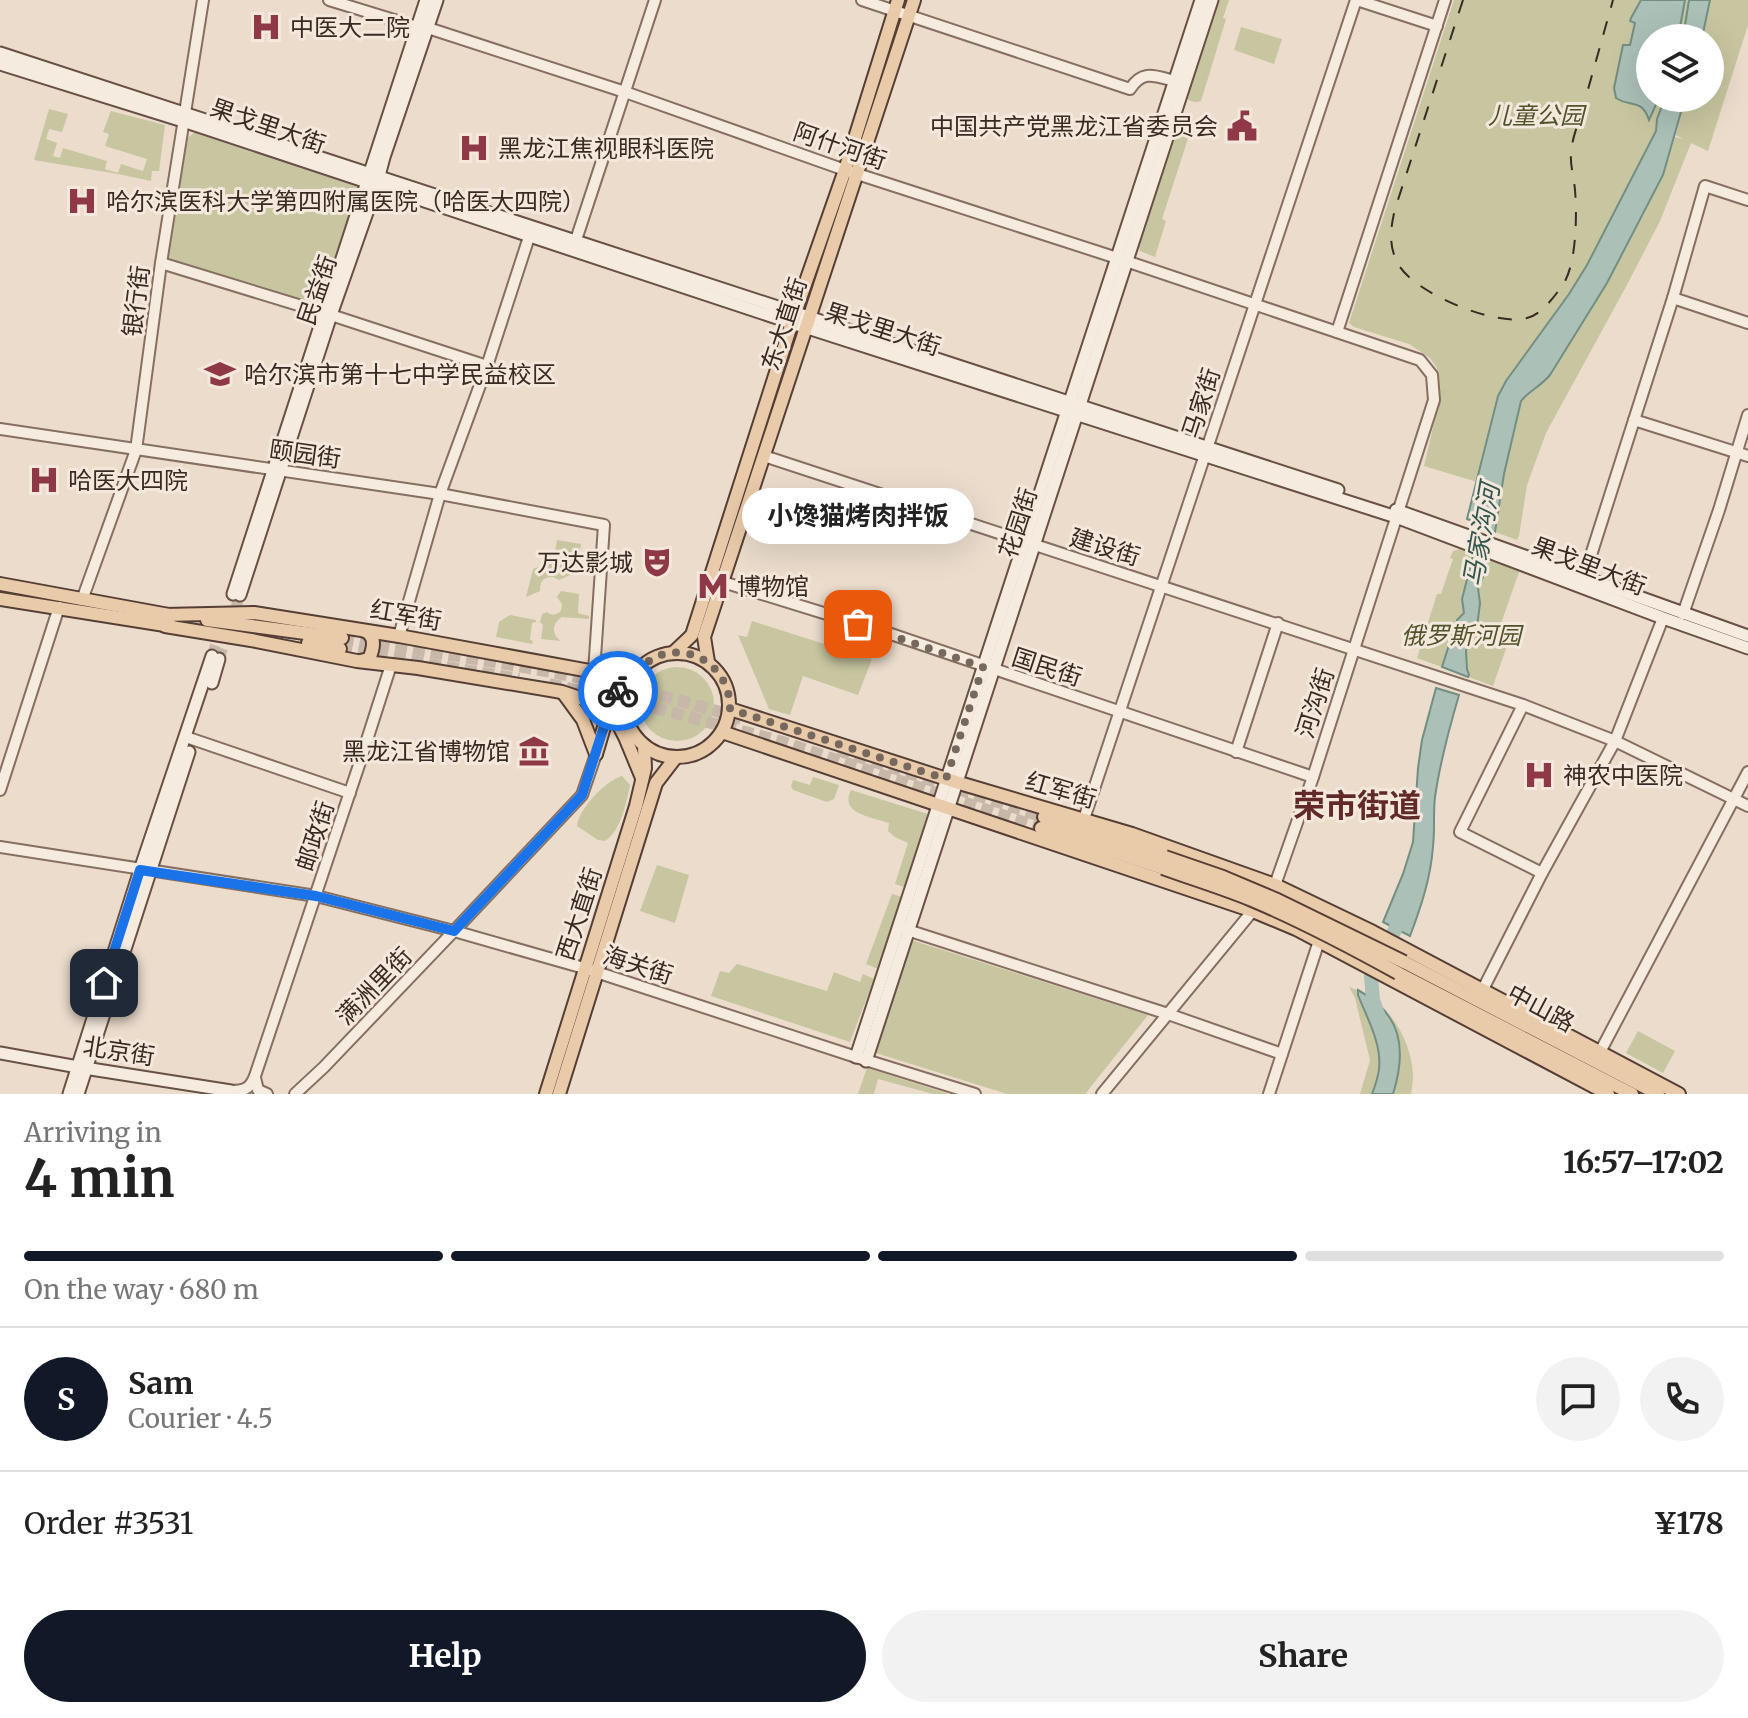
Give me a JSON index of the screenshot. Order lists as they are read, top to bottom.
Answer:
{
  "streets": {
    "main road": [
      "果戈里大街",
      "民益街",
      "东大直街",
      "花园街",
      "红军街",
      "西大直街",
      "中山路",
      "北京街"
    ],
    "street": [
      "阿什河街",
      "银行街",
      "马家街",
      "颐园街",
      "建设街",
      "国民街",
      "河沟街",
      "邮政街",
      "海关街",
      "满洲里街"
    ]
  },
  "crossings": [
    ["果戈里大街", "民益街"],
    ["果戈里大街", "银行街"],
    ["果戈里大街", "东大直街"],
    ["果戈里大街", "马家街"],
    ["果戈里大街", "花园街"],
    ["果戈里大街", "河沟街"],
    ["阿什河街", "民益街"],
    ["阿什河街", "东大直街"],
    ["阿什河街", "马家街"],
    ["阿什河街", "花园街"],
    ["阿什河街", "河沟街"],
    ["民益街", "颐园街"],
    ["银行街", "颐园街"],
    ["银行街", "红军街"],
    ["东大直街", "建设街"],
    ["东大直街", "红军街"],
    ["东大直街", "国民街"],
    ["东大直街", "西大直街"],
    ["马家街", "建设街"],
    ["马家街", "红军街"],
    ["马家街", "国民街"],
    ["颐园街", "红军街"],
    ["花园街", "建设街"],
    ["花园街", "红军街"],
    ["花园街", "国民街"],
    ["花园街", "海关街"],
    ["建设街", "河沟街"],
    ["红军街", "河沟街"],
    ["红军街", "邮政街"],
    ["红军街", "西大直街"],
    ["红军街", "中山路"],
    ["国民街", "河沟街"],
    ["邮政街", "海关街"],
    ["西大直街", "海关街"],
    ["海关街", "满洲里街"]
  ],
  "districts": ["荣市街道"],
  "water": ["马家沟河"],
  "parks": ["儿童公园", "俄罗斯河园"],
  "places": {
    "hospital": [
      "中医大二院",
      "黑龙江焦视眼科医院",
      "哈尔滨医科大学第四附属医院（哈医大四院）",
      "哈医大四院",
      "神农中医院"
    ],
    "public building": ["中国共产党黑龙江省委员会"],
    "school or university": ["哈尔滨市第十七中学民益校区"],
    "theatre": ["万达影城"],
    "metro station": ["博物馆"],
    "other": ["小馋猫烤肉拌饭"],
    "museum": ["黑龙江省博物馆"]
  },
  "page": {
    "bubble": "小馋猫烤肉拌饭",
    "heading": ["4 min", "Arriving in", "16:57–17:02"],
    "panel": [
      "Sam",
      "Courier · 4.5",
      "Order #3531",
      "¥178"
    ],
    "bar": "On the way · 680 m",
    "round": "S",
    "buttons": ["Help", "Share"]
  }
}
